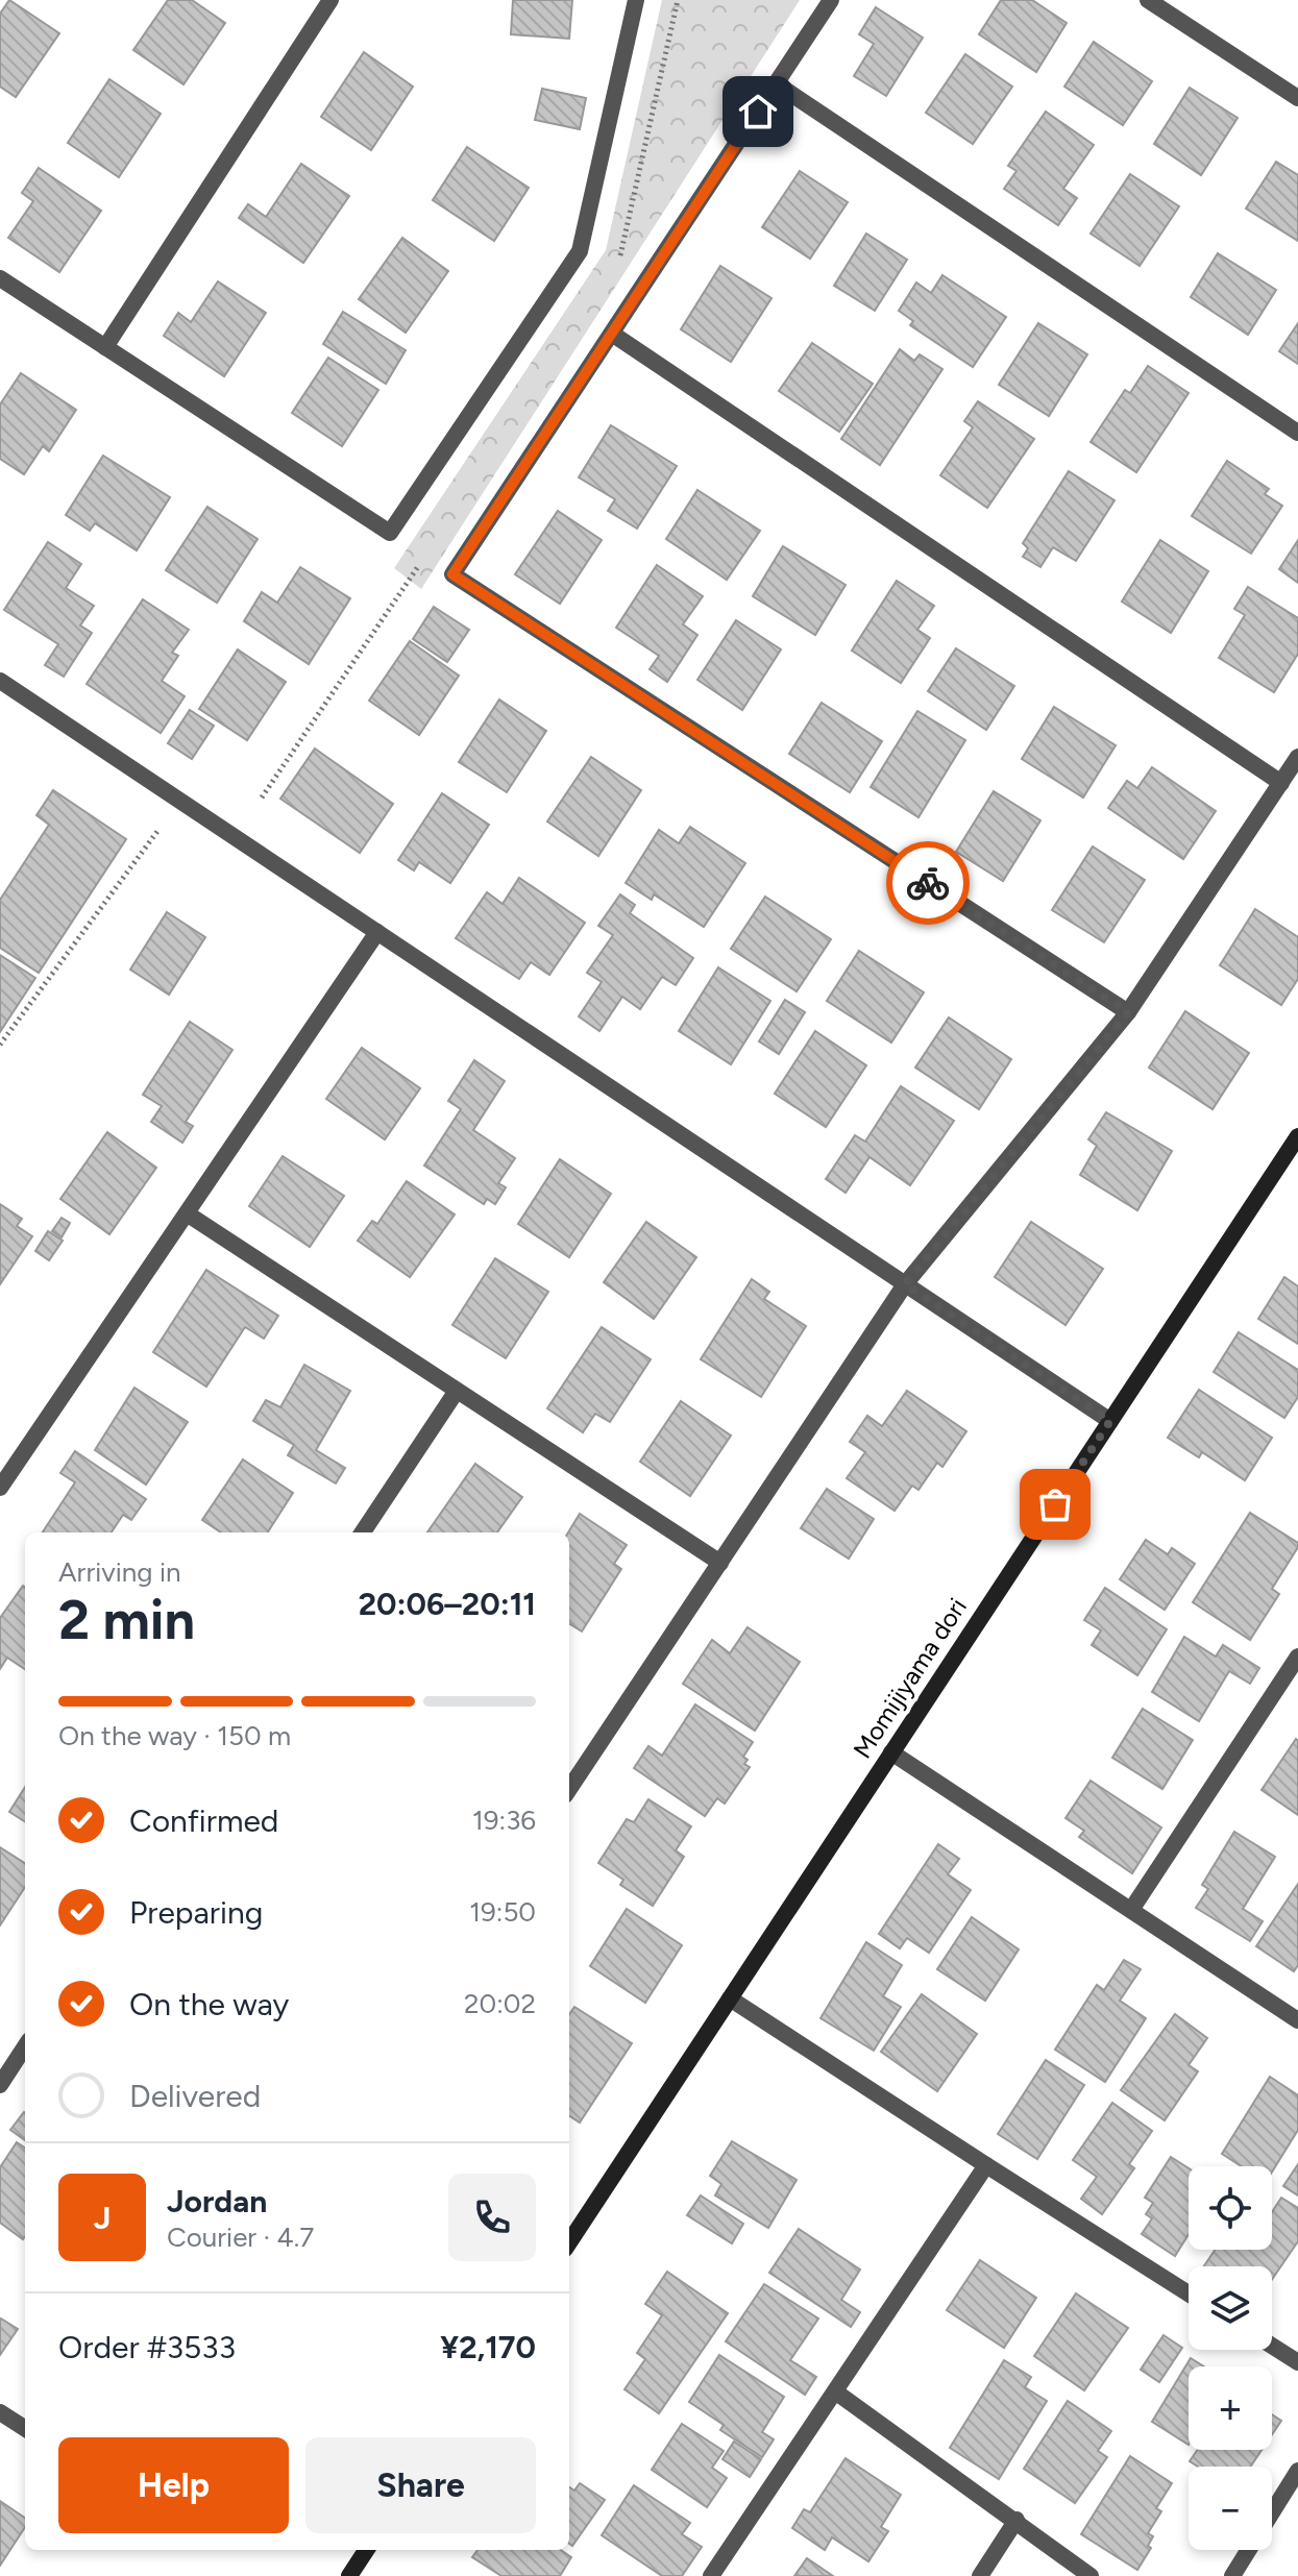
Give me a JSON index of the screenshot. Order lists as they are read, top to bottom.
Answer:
{
  "streets": {
    "street": ["Momijiyama dori"]
  },
  "page": {
    "heading": ["2 min", "Arriving in", "20:06–20:11"],
    "panel": [
      "Jordan",
      "Courier · 4.7",
      "Order #3533",
      "¥2,170"
    ],
    "bar": "On the way · 150 m",
    "list": [
      ["Confirmed", "19:36"],
      ["Preparing", "19:50"],
      ["On the way", "20:02"],
      "Delivered"
    ],
    "map_buttons": ["+", "−"],
    "round": "J",
    "buttons": ["Help", "Share"]
  }
}
